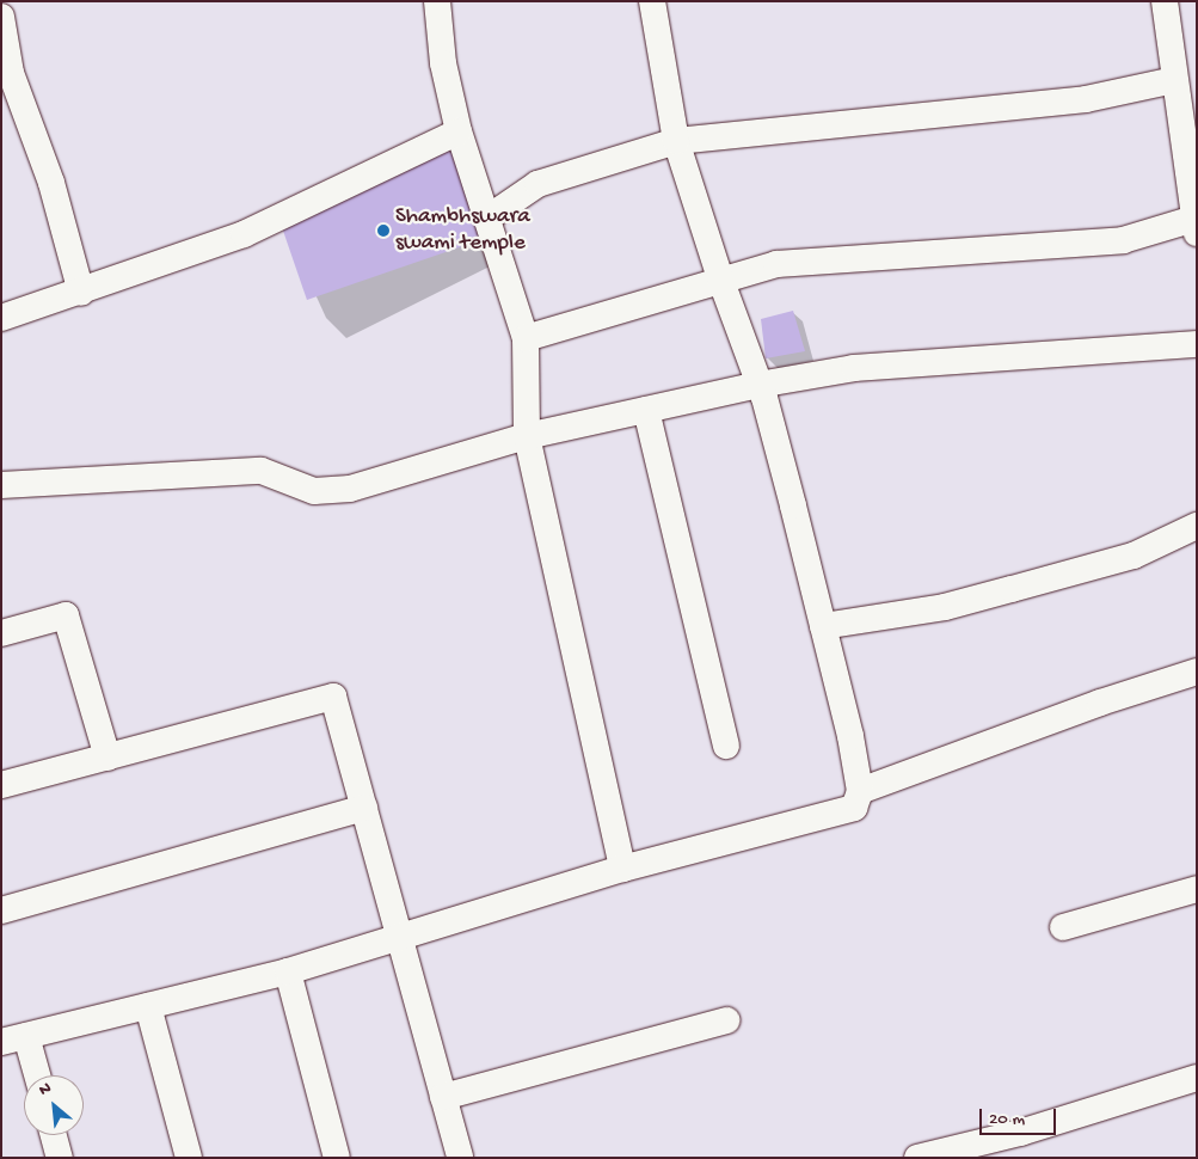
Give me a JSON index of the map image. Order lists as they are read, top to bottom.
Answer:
{
  "places": ["Shambhswara swami temple"],
  "scale_bar": "20 m",
  "north": "top left"
}
